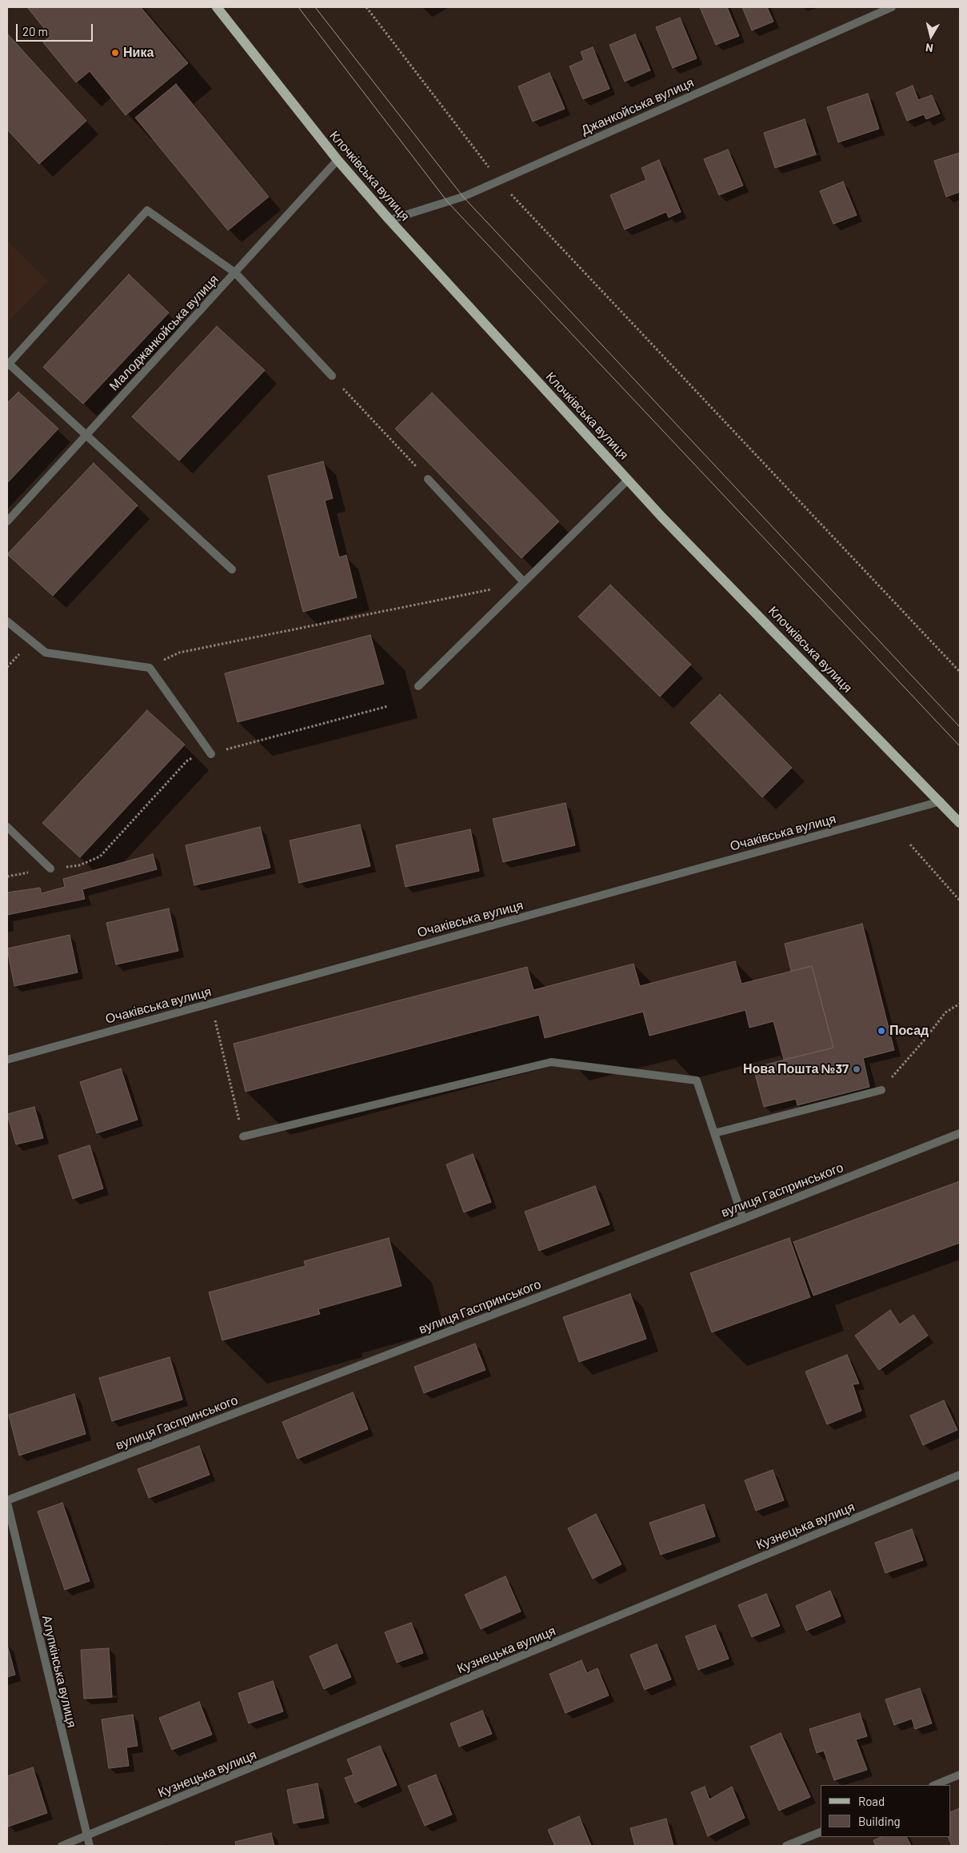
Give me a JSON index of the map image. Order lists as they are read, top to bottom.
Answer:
{
  "streets": {
    "main road": ["Клочківська вулиця"],
    "street": [
      "Джанкойська вулиця",
      "Малоджанкойська вулиця",
      "Очаківська вулиця",
      "вулиця Гаспринського",
      "Кузнецька вулиця",
      "Алупкінська вулиця"
    ]
  },
  "crossings": [
    ["Джанкойська вулиця", "Клочківська вулиця"],
    ["Клочківська вулиця", "Малоджанкойська вулиця"],
    ["Клочківська вулиця", "Очаківська вулиця"],
    ["вулиця Гаспринського", "Алупкінська вулиця"],
    ["Кузнецька вулиця", "Алупкінська вулиця"]
  ],
  "places": ["Ника", "Посад", "Нова Пошта №37"],
  "legend": ["Road", "Building"],
  "scale_bar": "20 m",
  "north": "bottom"
}
